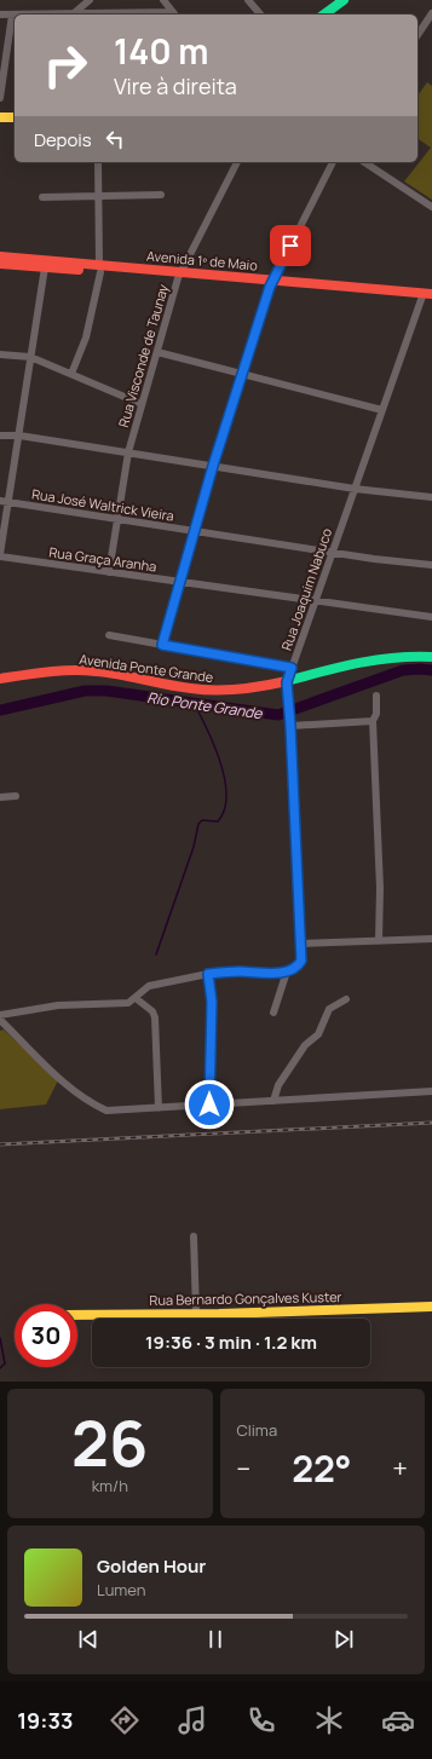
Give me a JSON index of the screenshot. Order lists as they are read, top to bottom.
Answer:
{
  "streets": {
    "street": [
      "Avenida 1º de Maio",
      "Rua Visconde de Taunay",
      "Rua José Waltrick Vieira",
      "Rua Graça Aranha",
      "Rua Joaquim Nabuco",
      "Avenida Ponte Grande",
      "Rua Bernardo Gonçalves Kuster"
    ]
  },
  "crossings": [
    ["Avenida 1º de Maio", "Rua Visconde de Taunay"],
    ["Avenida 1º de Maio", "Rua Joaquim Nabuco"],
    ["Rua Visconde de Taunay", "Rua José Waltrick Vieira"],
    ["Rua Visconde de Taunay", "Rua Graça Aranha"],
    ["Rua José Waltrick Vieira", "Rua Joaquim Nabuco"],
    ["Rua Graça Aranha", "Rua Joaquim Nabuco"],
    ["Rua Joaquim Nabuco", "Avenida Ponte Grande"]
  ],
  "water": ["Rio Ponte Grande"],
  "page": {
    "turn": ["140 m", "Vire à direita"],
    "then": "Depois",
    "limit": "30",
    "trip": "19:36 · 3 min · 1.2 km",
    "tile": [
      ["26", "km/h"],
      "Clima"
    ],
    "heat": ["−", "22°", "+"],
    "song": ["Golden Hour", "Lumen"],
    "tabs": "19:33"
  }
}
